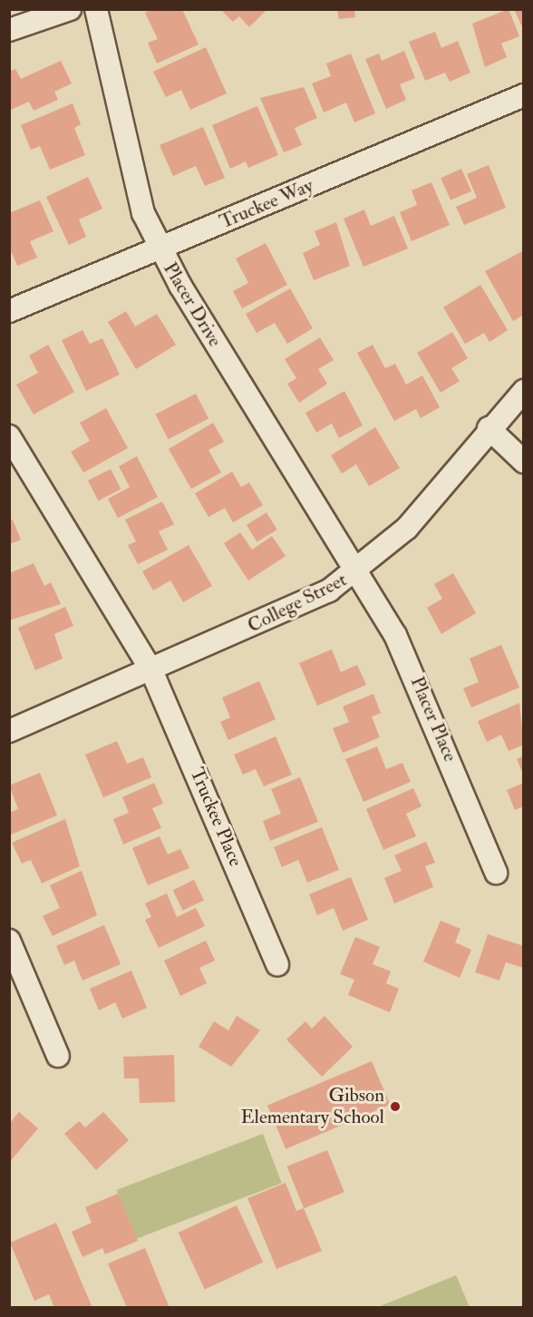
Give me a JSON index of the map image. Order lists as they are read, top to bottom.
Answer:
{
  "streets": {
    "street": [
      "Truckee Way",
      "Placer Drive",
      "College Street",
      "Placer Place",
      "Truckee Place"
    ]
  },
  "crossings": [
    ["Truckee Way", "Placer Drive"],
    ["Placer Drive", "College Street"],
    ["Placer Drive", "Placer Place"],
    ["College Street", "Placer Place"],
    ["College Street", "Truckee Place"]
  ],
  "places": ["Gibson Elementary School"]
}
